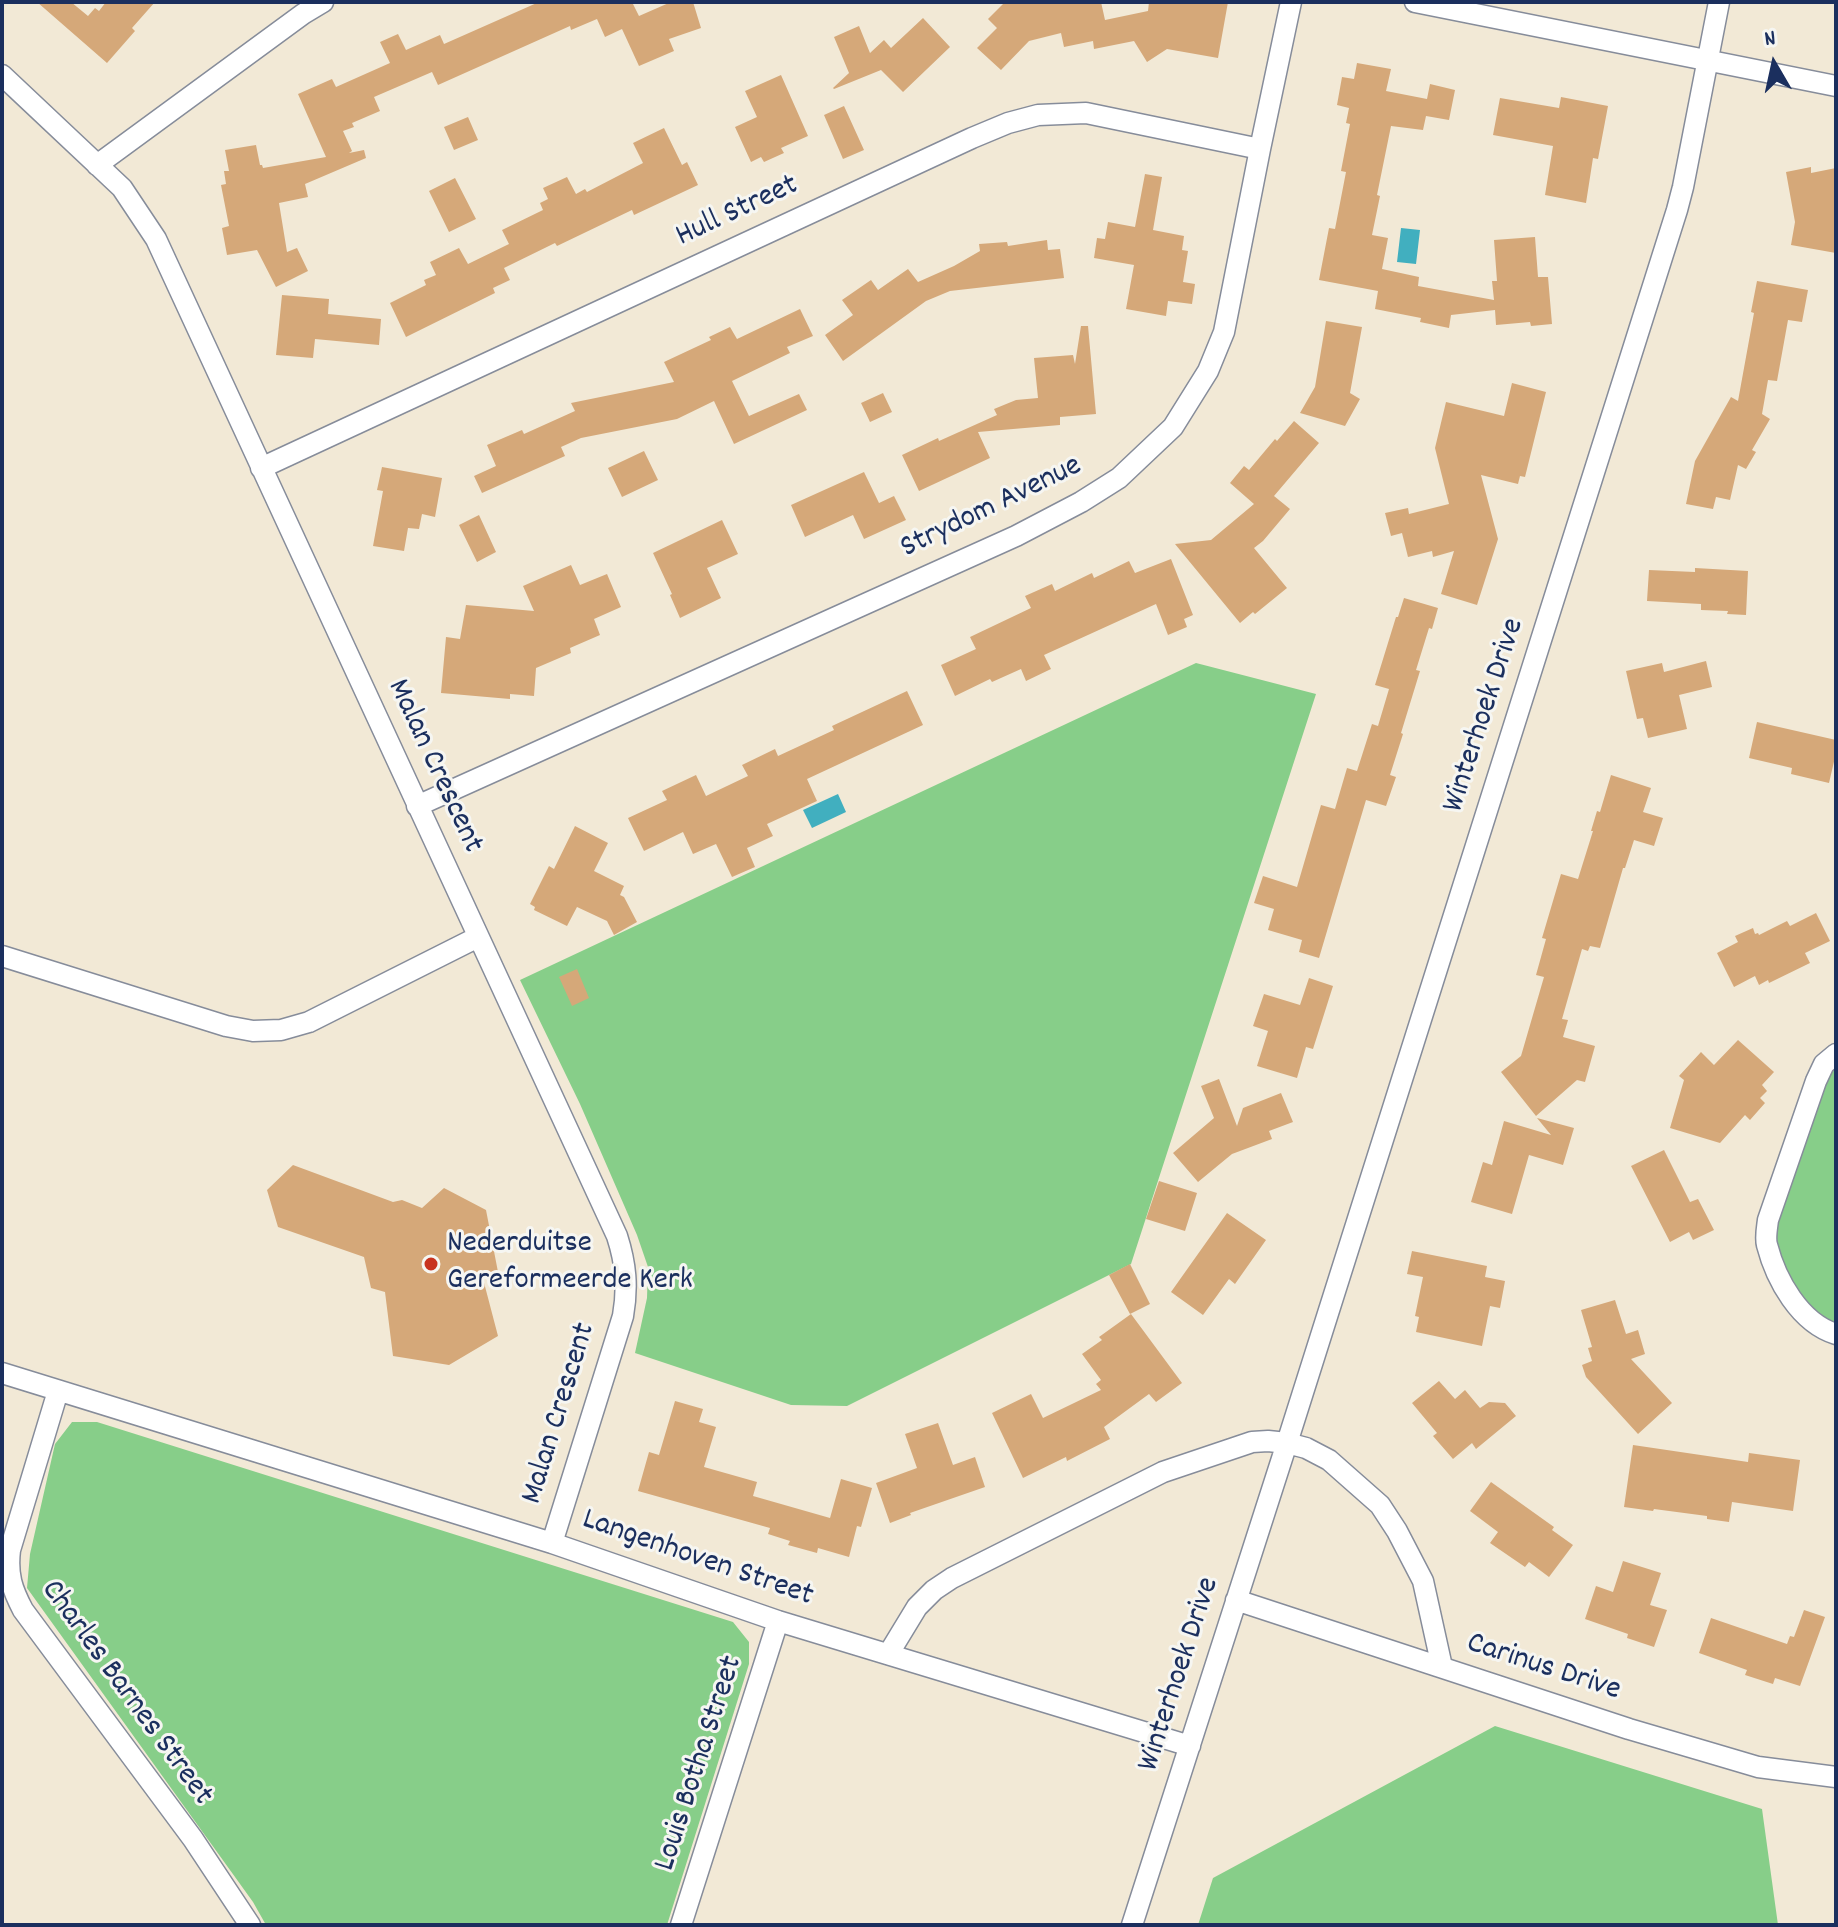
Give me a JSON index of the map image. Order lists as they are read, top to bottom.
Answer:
{
  "streets": {
    "street": [
      "Hull Street",
      "Strydom Avenue",
      "Winterhoek Drive",
      "Malan Crescent",
      "Langenhoven Street",
      "Carinus Drive",
      "Charles Barnes Street",
      "Louis Botha Street"
    ]
  },
  "crossings": [
    ["Hull Street", "Strydom Avenue"],
    ["Hull Street", "Malan Crescent"],
    ["Strydom Avenue", "Malan Crescent"],
    ["Winterhoek Drive", "Langenhoven Street"],
    ["Winterhoek Drive", "Carinus Drive"],
    ["Malan Crescent", "Langenhoven Street"],
    ["Langenhoven Street", "Charles Barnes Street"],
    ["Langenhoven Street", "Louis Botha Street"]
  ],
  "places": ["Nederduitse Gereformeerde Kerk"],
  "north": "top"
}
